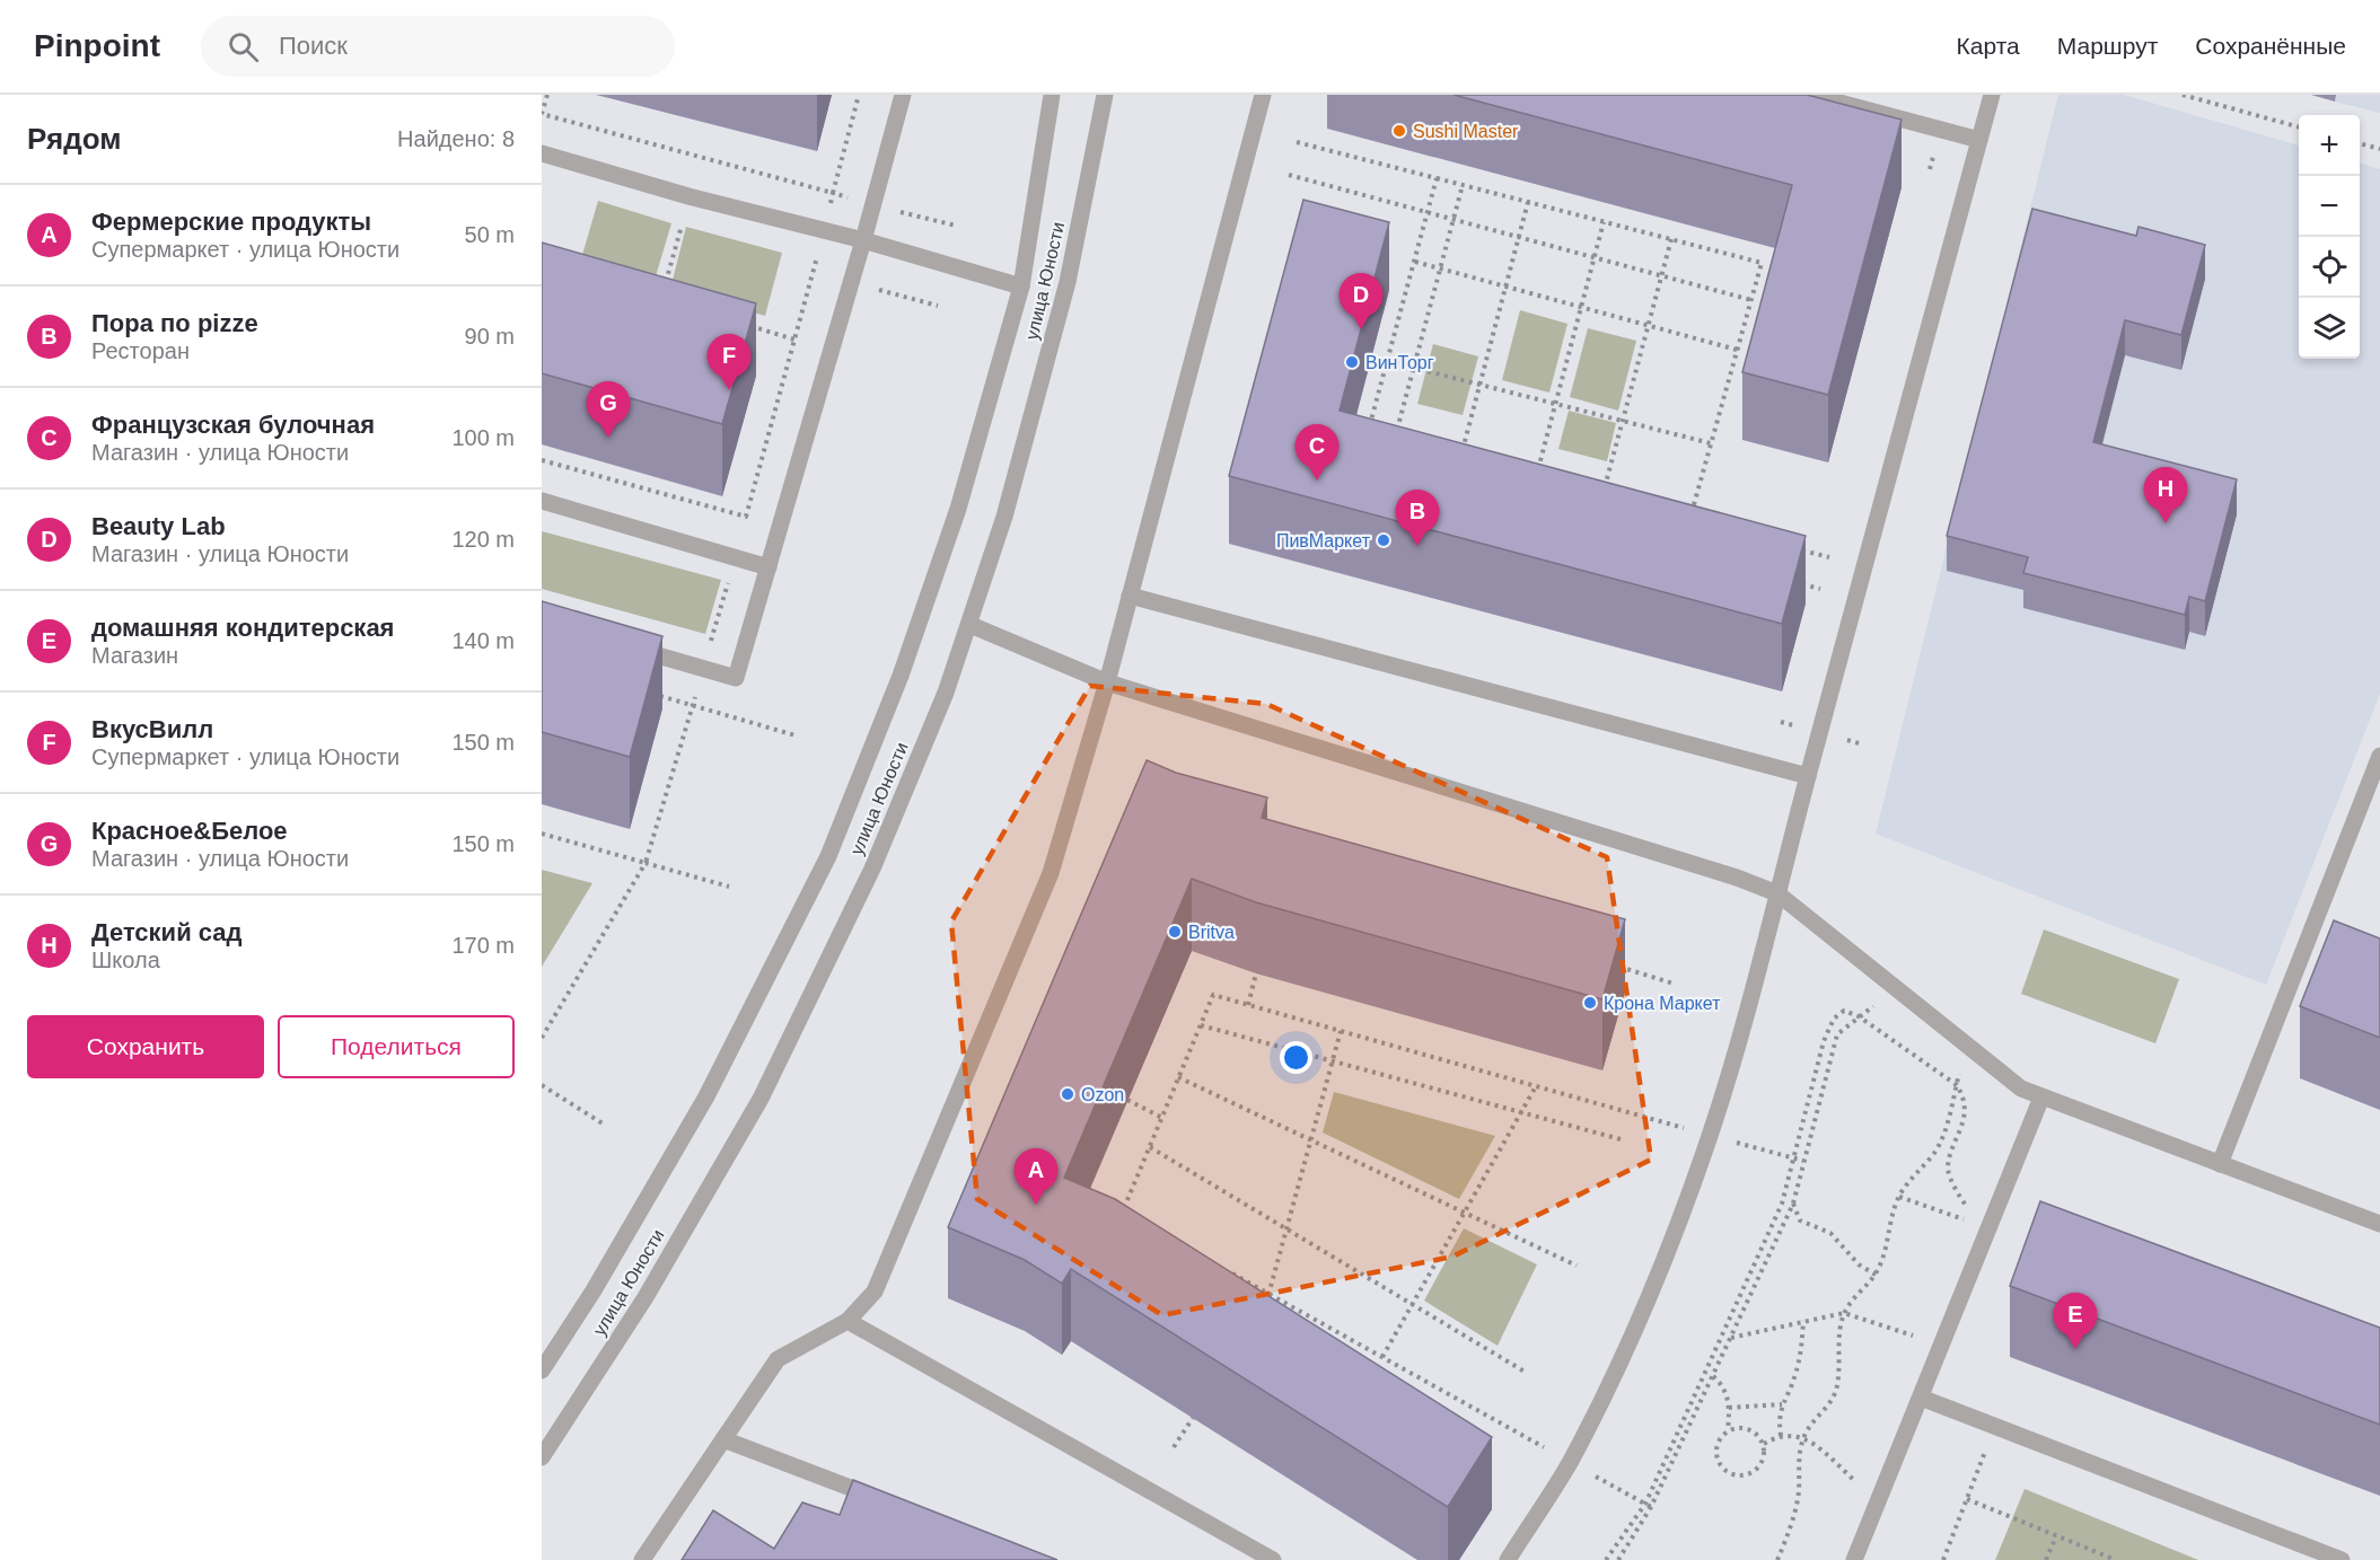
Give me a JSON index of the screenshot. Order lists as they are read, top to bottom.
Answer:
{
  "streets": {
    "street": ["улица Юности"]
  },
  "places": [
    "Sushi Master",
    "ВинТорг",
    "ПивМаркет",
    "Britva",
    "Крона Маркет",
    "Ozon"
  ],
  "page": {
    "header": "Pinpoint",
    "search": "Поиск",
    "nav": ["Карта", "Маршрут", "Сохранённые"],
    "heading": ["Рядом", "Найдено: 8"],
    "map_buttons": ["+", "−"],
    "list": [
      {
        "mark": "A",
        "name": "Фермерские продукты",
        "note": "Супермаркет · улица Юности",
        "value": "50 m"
      },
      {
        "mark": "B",
        "name": "Пора по pizze",
        "note": "Ресторан",
        "value": "90 m"
      },
      {
        "mark": "C",
        "name": "Французская булочная",
        "note": "Магазин · улица Юности",
        "value": "100 m"
      },
      {
        "mark": "D",
        "name": "Beauty Lab",
        "note": "Магазин · улица Юности",
        "value": "120 m"
      },
      {
        "mark": "E",
        "name": "домашняя кондитерская",
        "note": "Магазин",
        "value": "140 m"
      },
      {
        "mark": "F",
        "name": "ВкусВилл",
        "note": "Супермаркет · улица Юности",
        "value": "150 m"
      },
      {
        "mark": "G",
        "name": "Красное&Белое",
        "note": "Магазин · улица Юности",
        "value": "150 m"
      },
      {
        "mark": "H",
        "name": "Детский сад",
        "note": "Школа",
        "value": "170 m"
      }
    ],
    "pins": [
      "D",
      "F",
      "G",
      "C",
      "H",
      "B",
      "A",
      "E"
    ],
    "buttons": ["Сохранить", "Поделиться"]
  }
}
